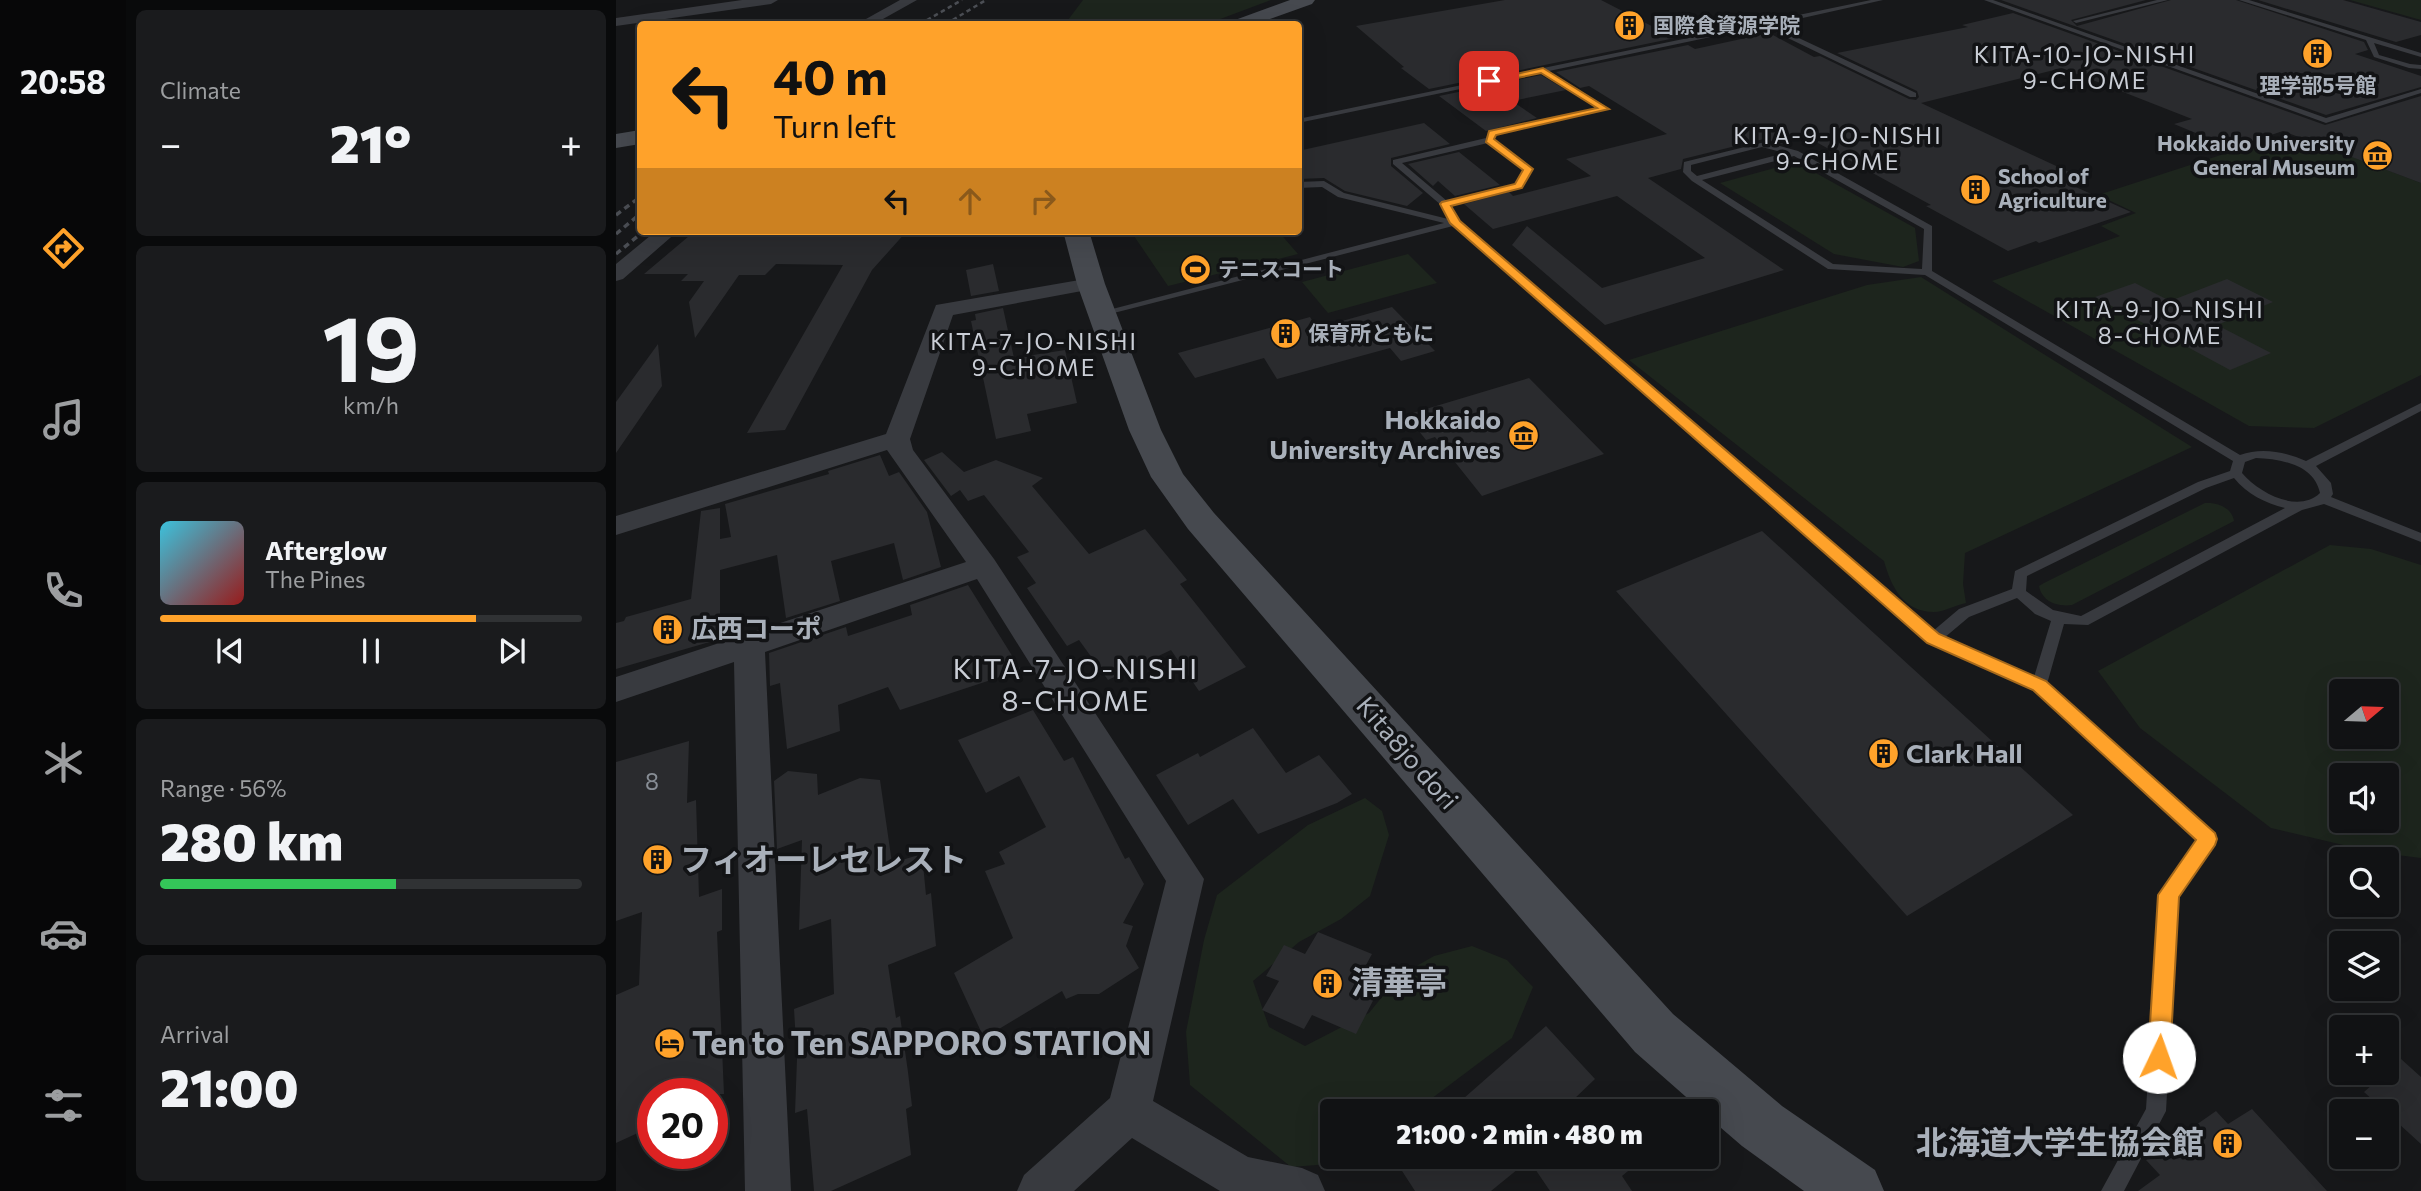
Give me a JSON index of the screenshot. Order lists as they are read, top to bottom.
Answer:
{
  "streets": {
    "street": ["Kita8jo dori"]
  },
  "districts": [
    "KITA-10-JO-NISHI 9-CHOME",
    "KITA-9-JO-NISHI 9-CHOME",
    "KITA-9-JO-NISHI 8-CHOME",
    "KITA-7-JO-NISHI 9-CHOME",
    "KITA-7-JO-NISHI 8-CHOME"
  ],
  "places": {
    "building": [
      "国際食資源学院",
      "理学部5号館",
      "School of Agriculture",
      "保育所ともに",
      "広西コーポ",
      "Clark Hall",
      "フィオーレセレスト",
      "清華亭",
      "北海道大学生協会館"
    ],
    "museum": ["Hokkaido University General Museum", "Hokkaido University Archives"],
    "sports": ["テニスコート"],
    "hotel": ["Ten to Ten SAPPORO STATION"]
  },
  "house_numbers": ["8"],
  "north": "right",
  "page": {
    "tabs": "20:58",
    "tile": [
      "Climate",
      ["19", "km/h"],
      ["Range · 56%", "280 km"],
      ["Arrival", "21:00"]
    ],
    "turn": ["40 m", "Turn left"],
    "heat": ["−", "21°", "+"],
    "song": ["Afterglow", "The Pines"],
    "map_buttons": ["+", "−"],
    "limit": "20",
    "trip": "21:00 · 2 min · 480 m"
  }
}
